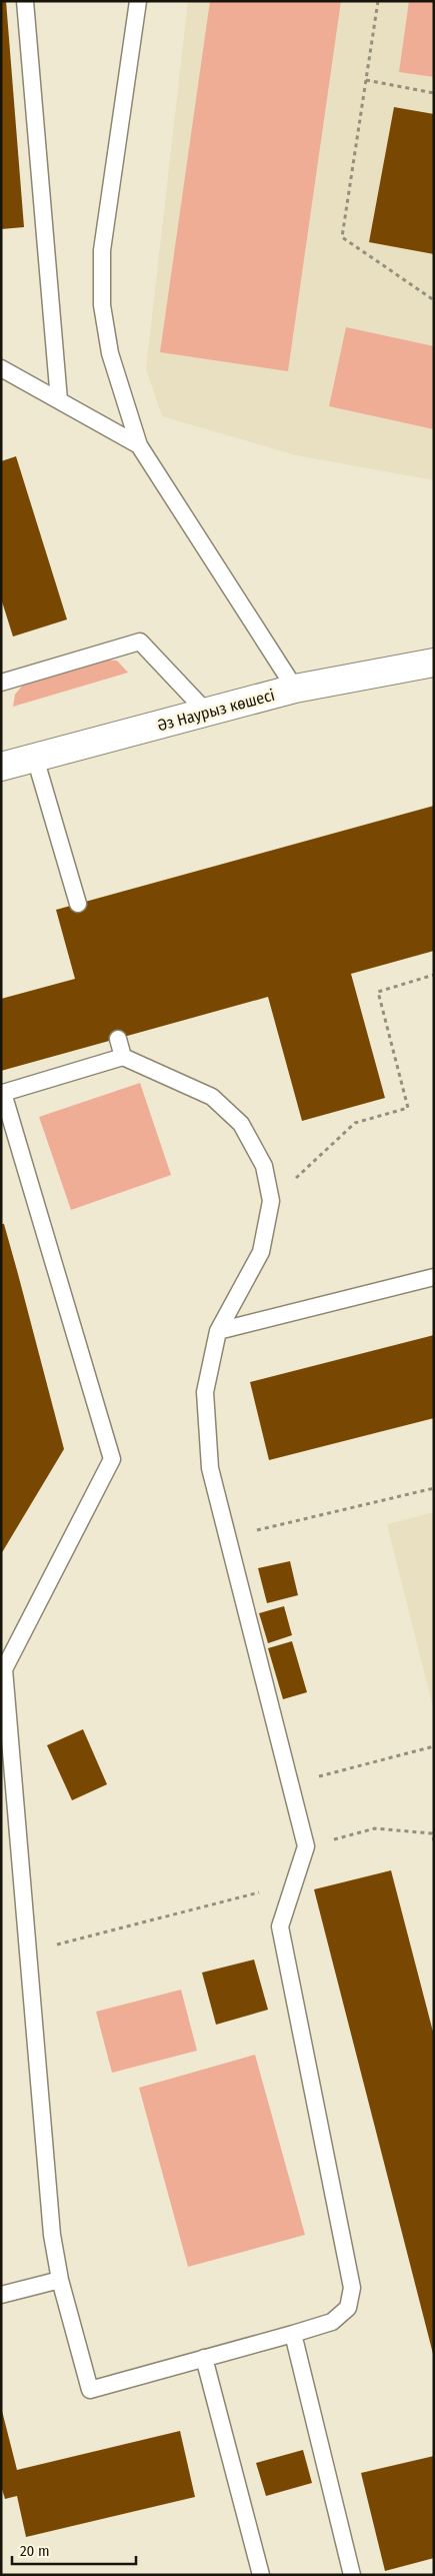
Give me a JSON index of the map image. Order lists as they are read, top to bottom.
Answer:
{
  "streets": {
    "street": ["Әз Наурыз көшесі"]
  },
  "scale_bar": "20 m"
}
